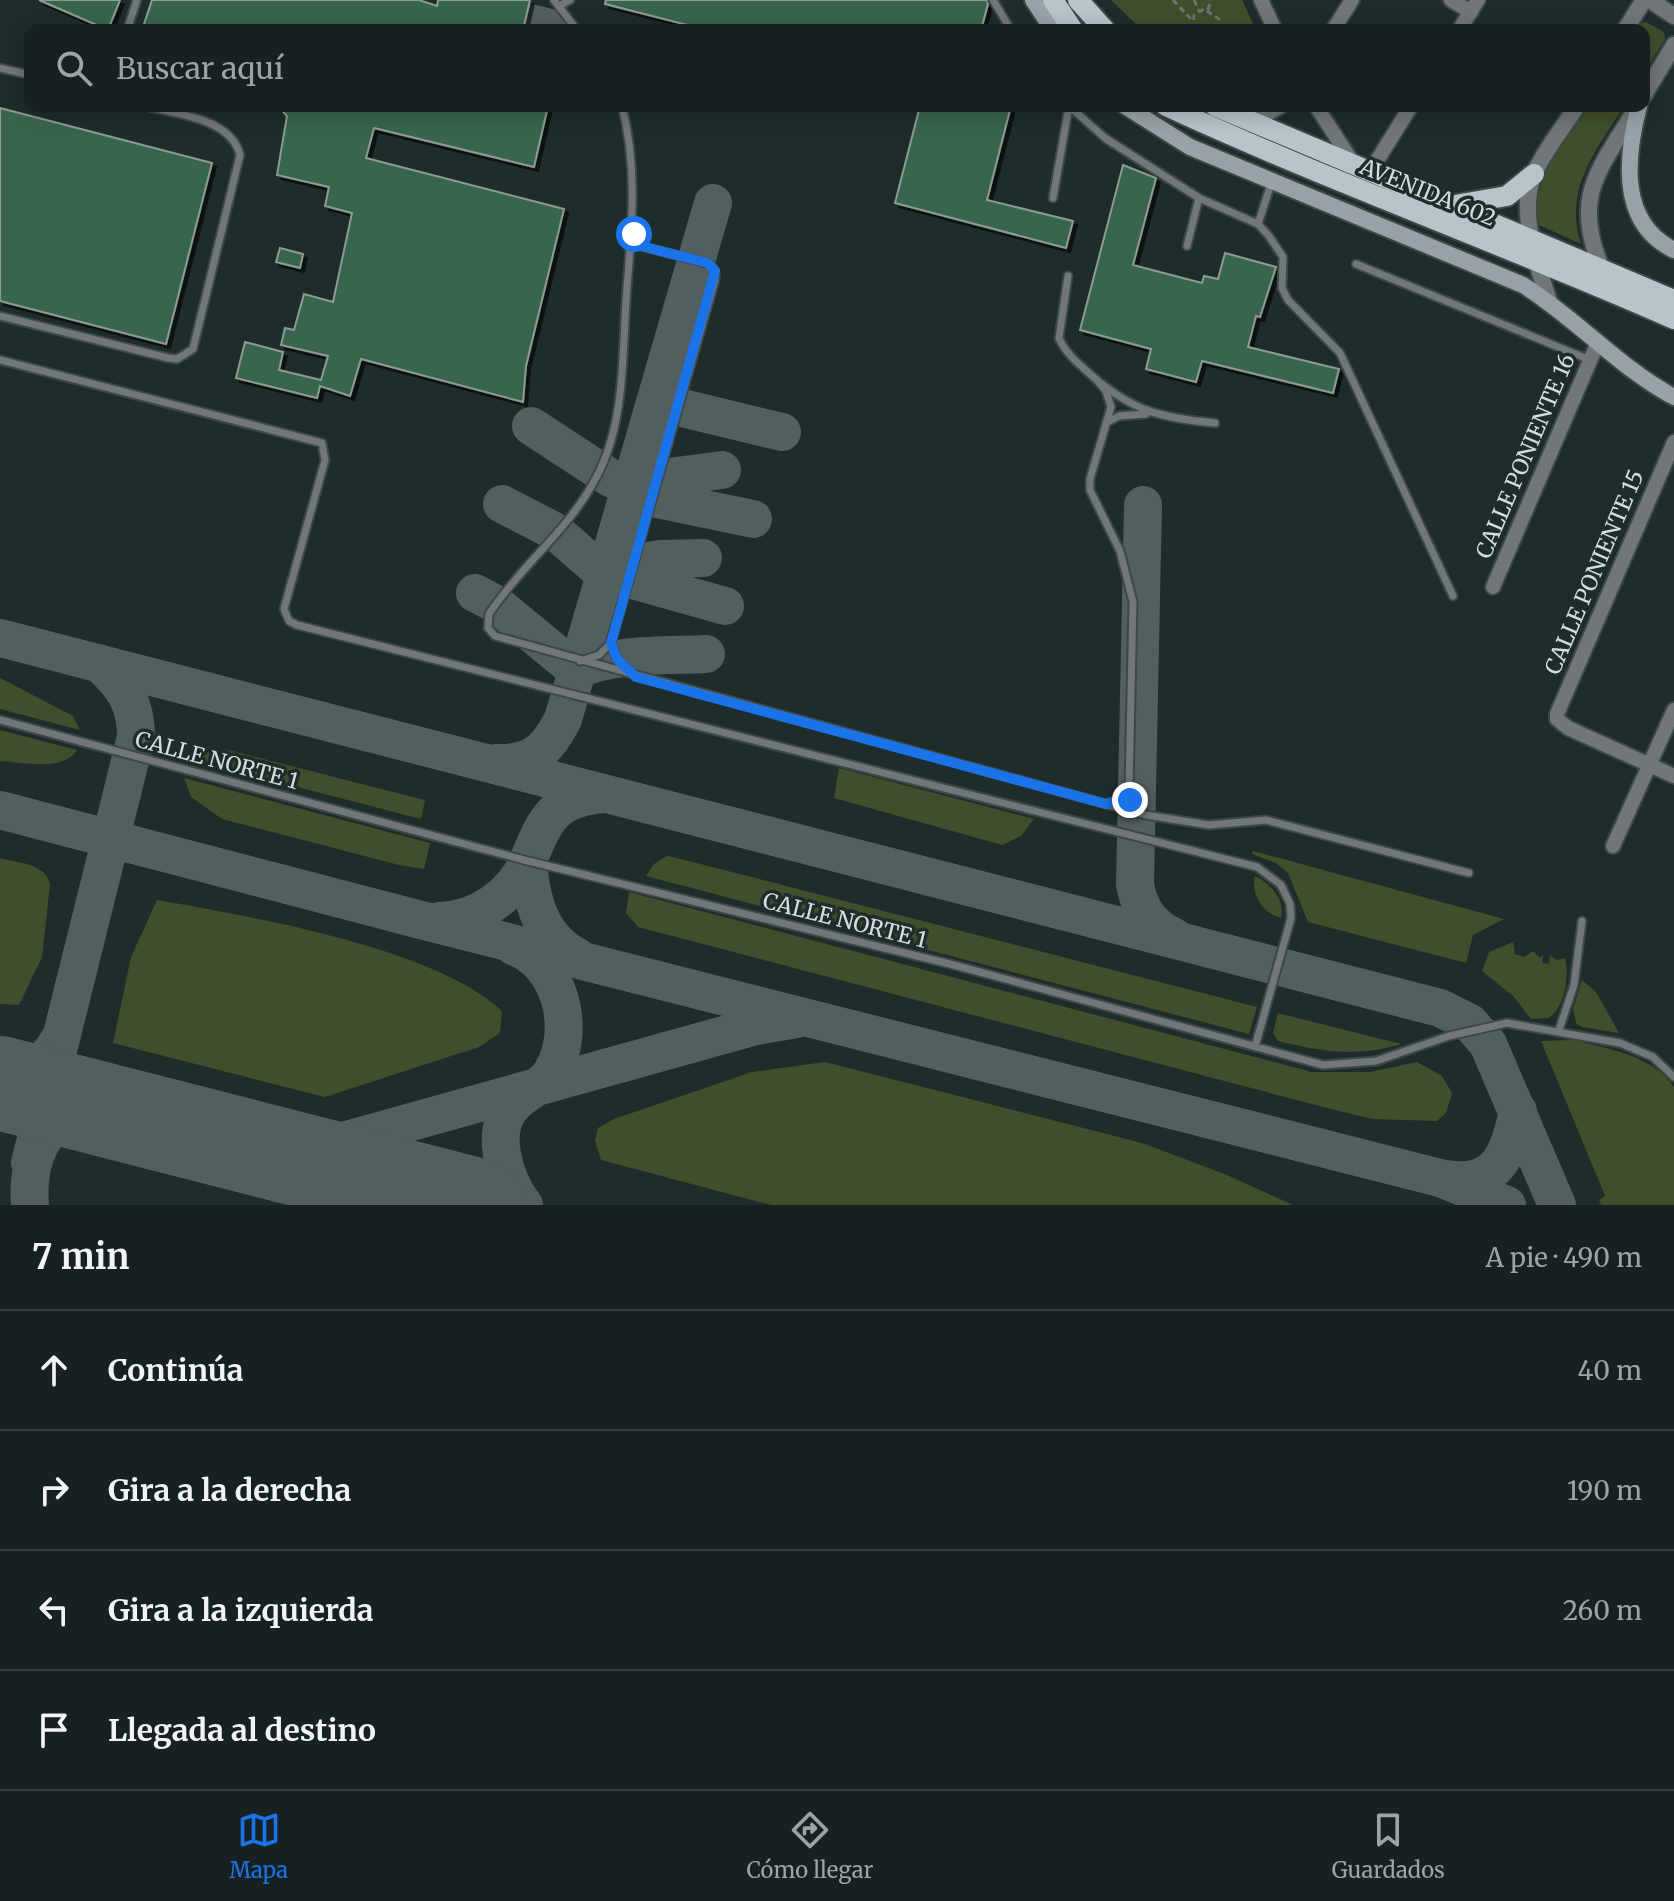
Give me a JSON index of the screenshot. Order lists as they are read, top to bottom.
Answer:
{
  "streets": {
    "main road": ["AVENIDA 602"],
    "street": ["CALLE PONIENTE 16", "CALLE PONIENTE 15"],
    "lane": ["CALLE NORTE 1"]
  },
  "page": {
    "search": "Buscar aquí",
    "heading": ["7 min", "A pie · 490 m"],
    "list": [
      ["Continúa", "40 m"],
      ["Gira a la derecha", "190 m"],
      ["Gira a la izquierda", "260 m"],
      "Llegada al destino"
    ],
    "nav": ["Mapa", "Cómo llegar", "Guardados"]
  }
}
